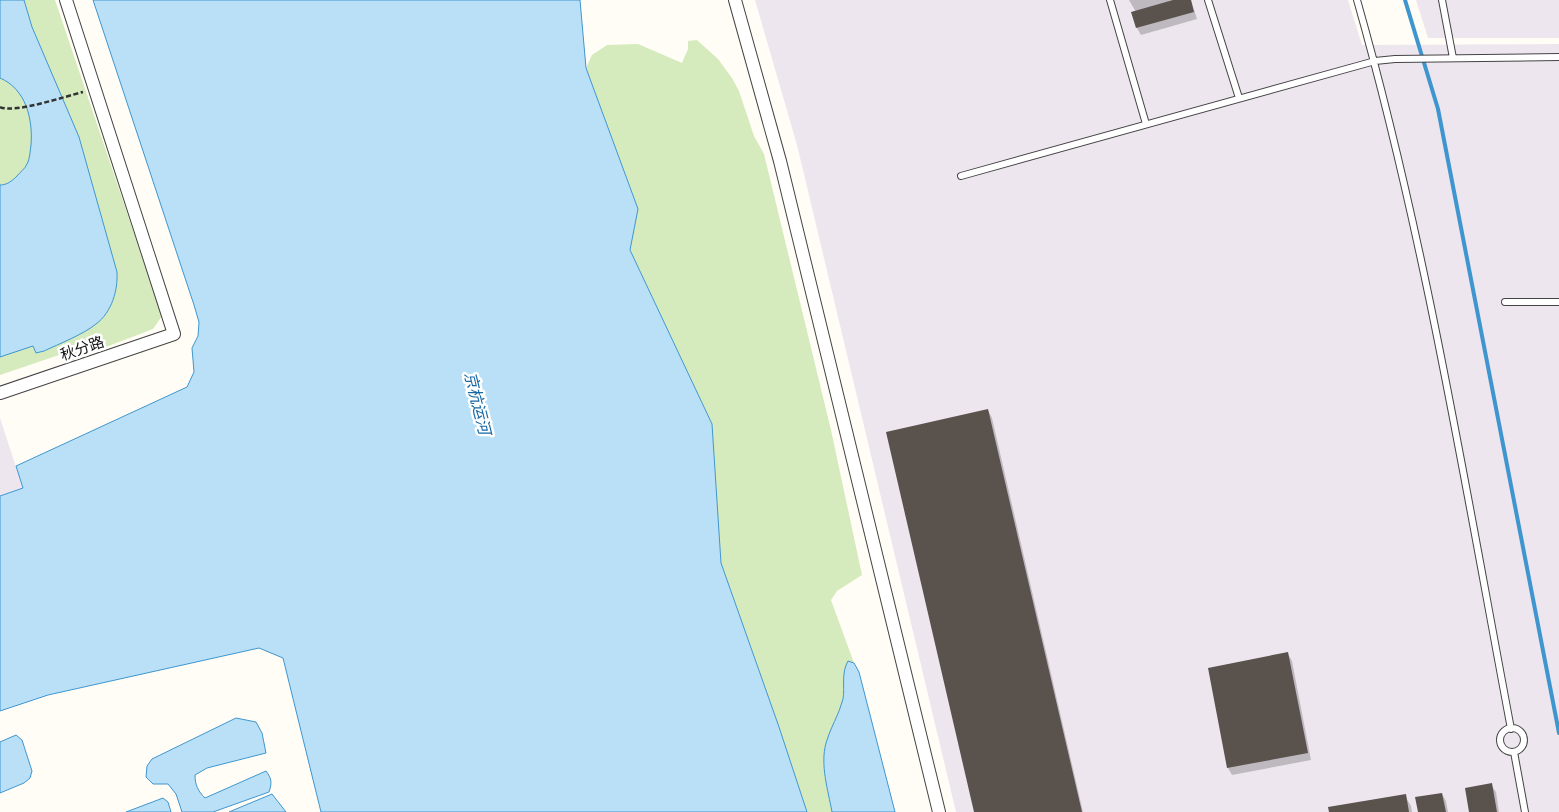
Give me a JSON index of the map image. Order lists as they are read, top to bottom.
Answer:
{
  "streets": {
    "street": ["秋分路"]
  },
  "water": ["京杭运河"]
}
